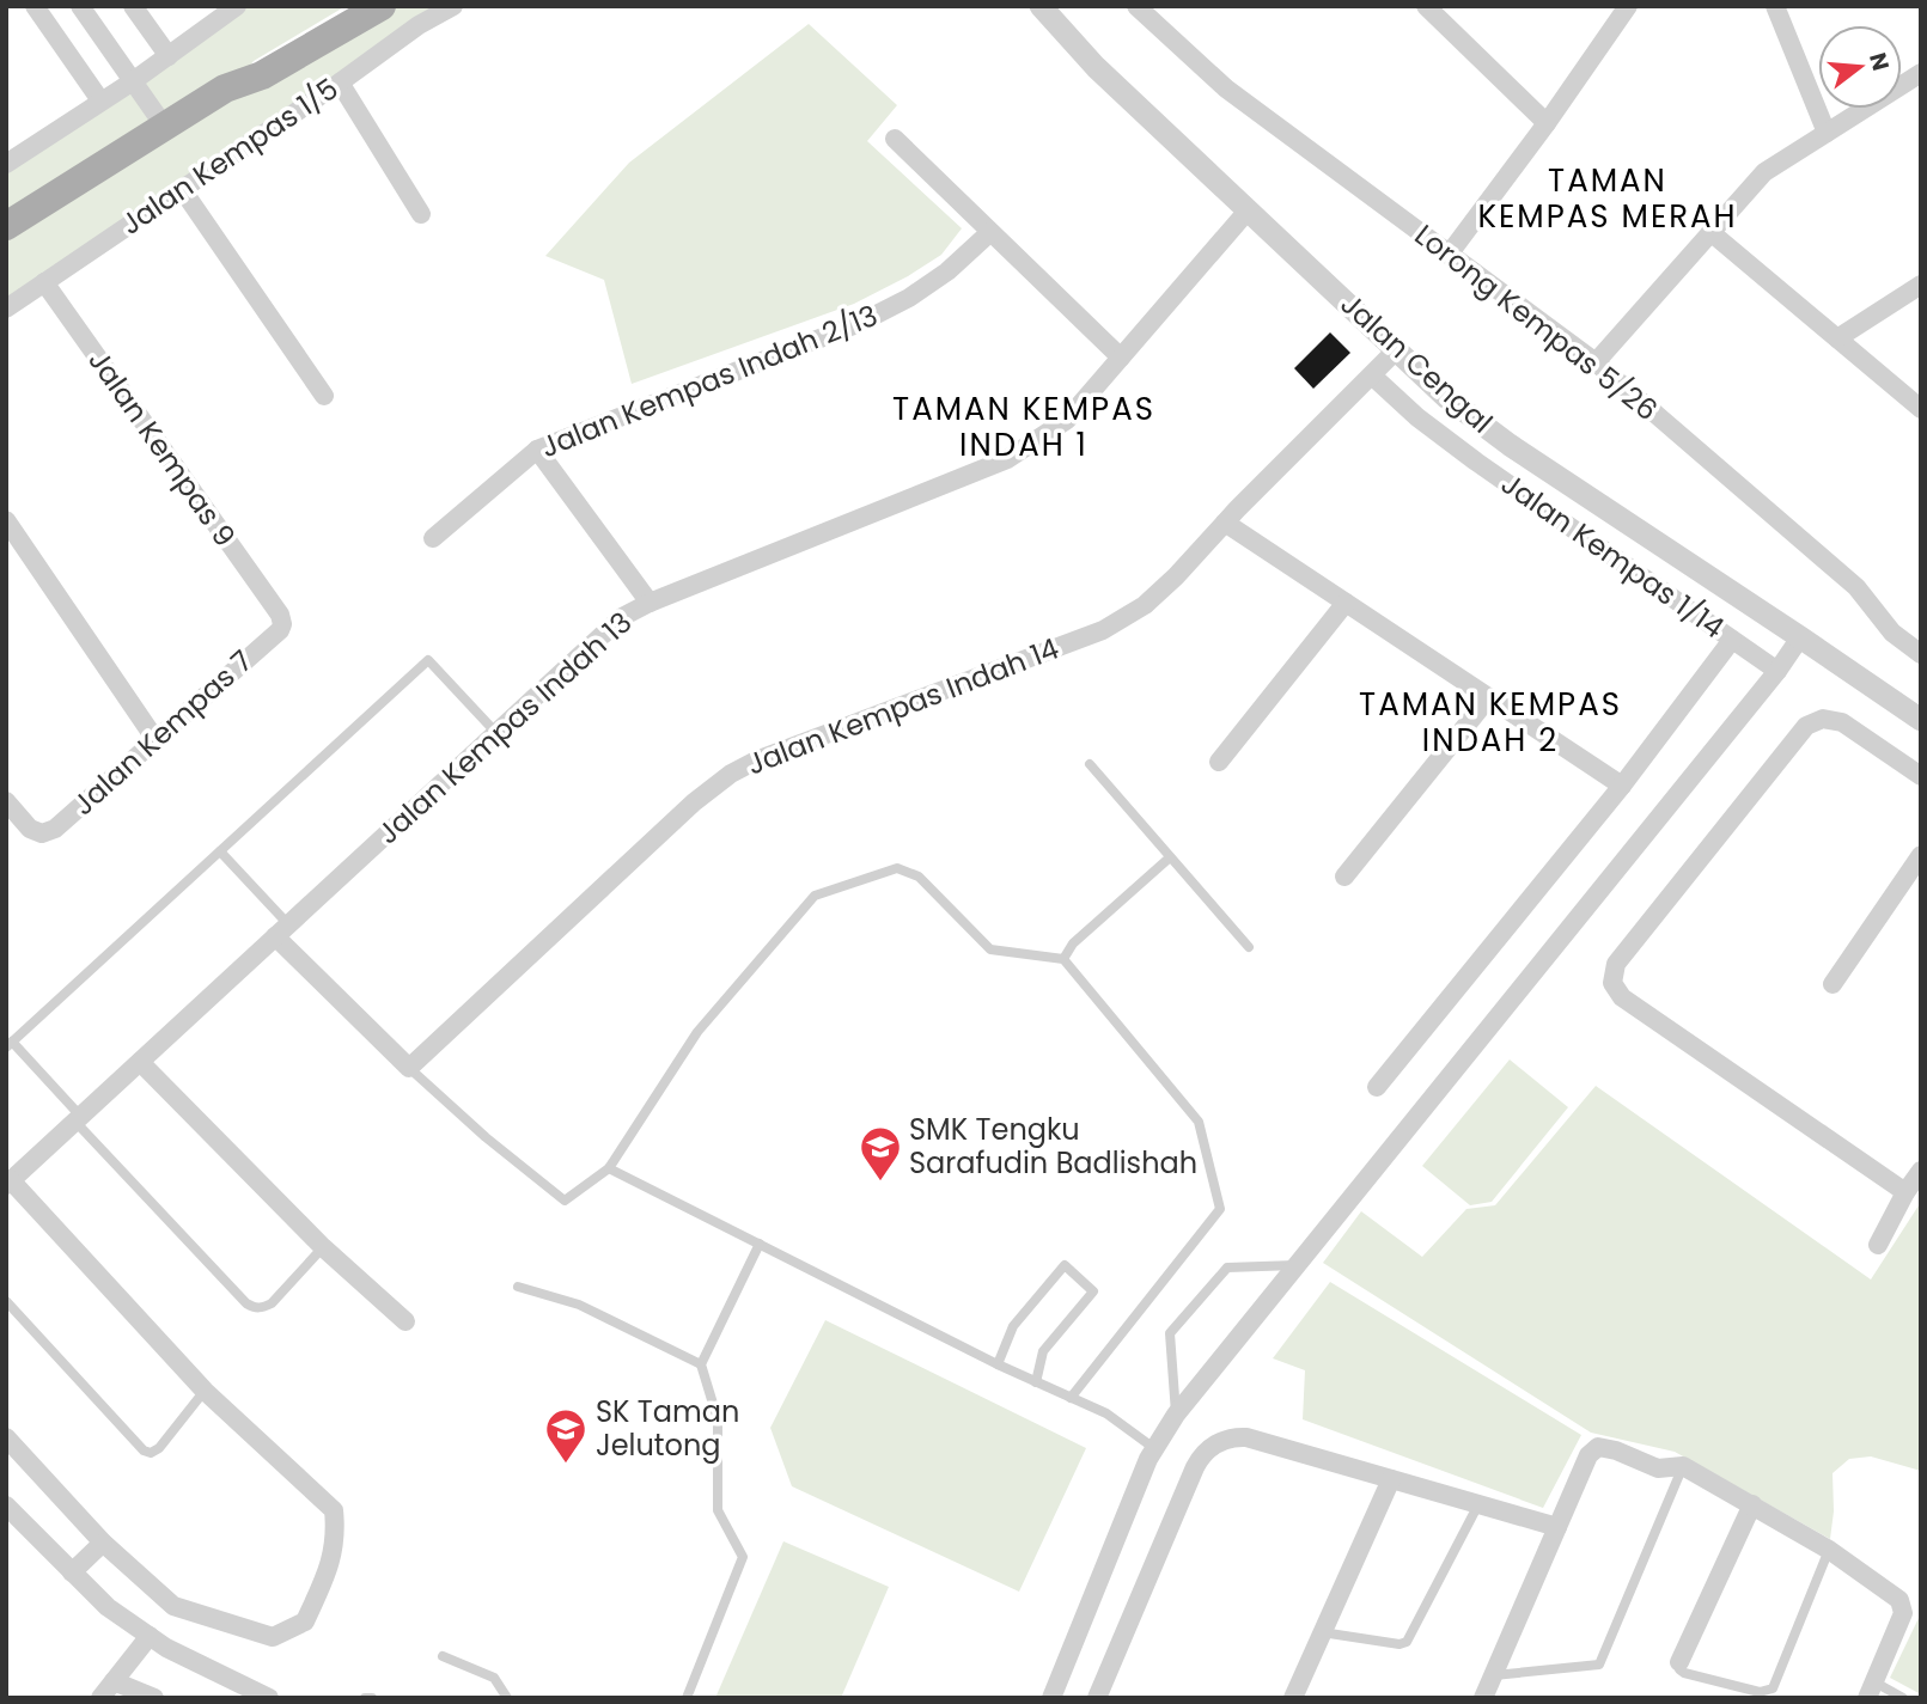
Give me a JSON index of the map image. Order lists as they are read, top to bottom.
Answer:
{
  "streets": {
    "street": [
      "Jalan Kempas 1/5",
      "Lorong Kempas 5/26",
      "Jalan Cengal",
      "Jalan Kempas Indah 2/13",
      "Jalan Kempas 9",
      "Jalan Kempas 1/14",
      "Jalan Kempas Indah 14",
      "Jalan Kempas Indah 13",
      "Jalan Kempas 7"
    ]
  },
  "crossings": [
    ["Jalan Kempas 1/5", "Jalan Kempas 9"],
    ["Jalan Cengal", "Jalan Kempas Indah 14"],
    ["Jalan Cengal", "Jalan Kempas Indah 13"],
    ["Jalan Kempas 9", "Jalan Kempas 7"],
    ["Jalan Kempas 1/14", "Jalan Kempas Indah 14"]
  ],
  "districts": ["TAMAN KEMPAS MERAH", "TAMAN KEMPAS INDAH 1", "TAMAN KEMPAS INDAH 2"],
  "places": {
    "school or university": ["SMK Tengku Sarafudin Badlishah", "SK Taman Jelutong"]
  },
  "north": "right"
}
